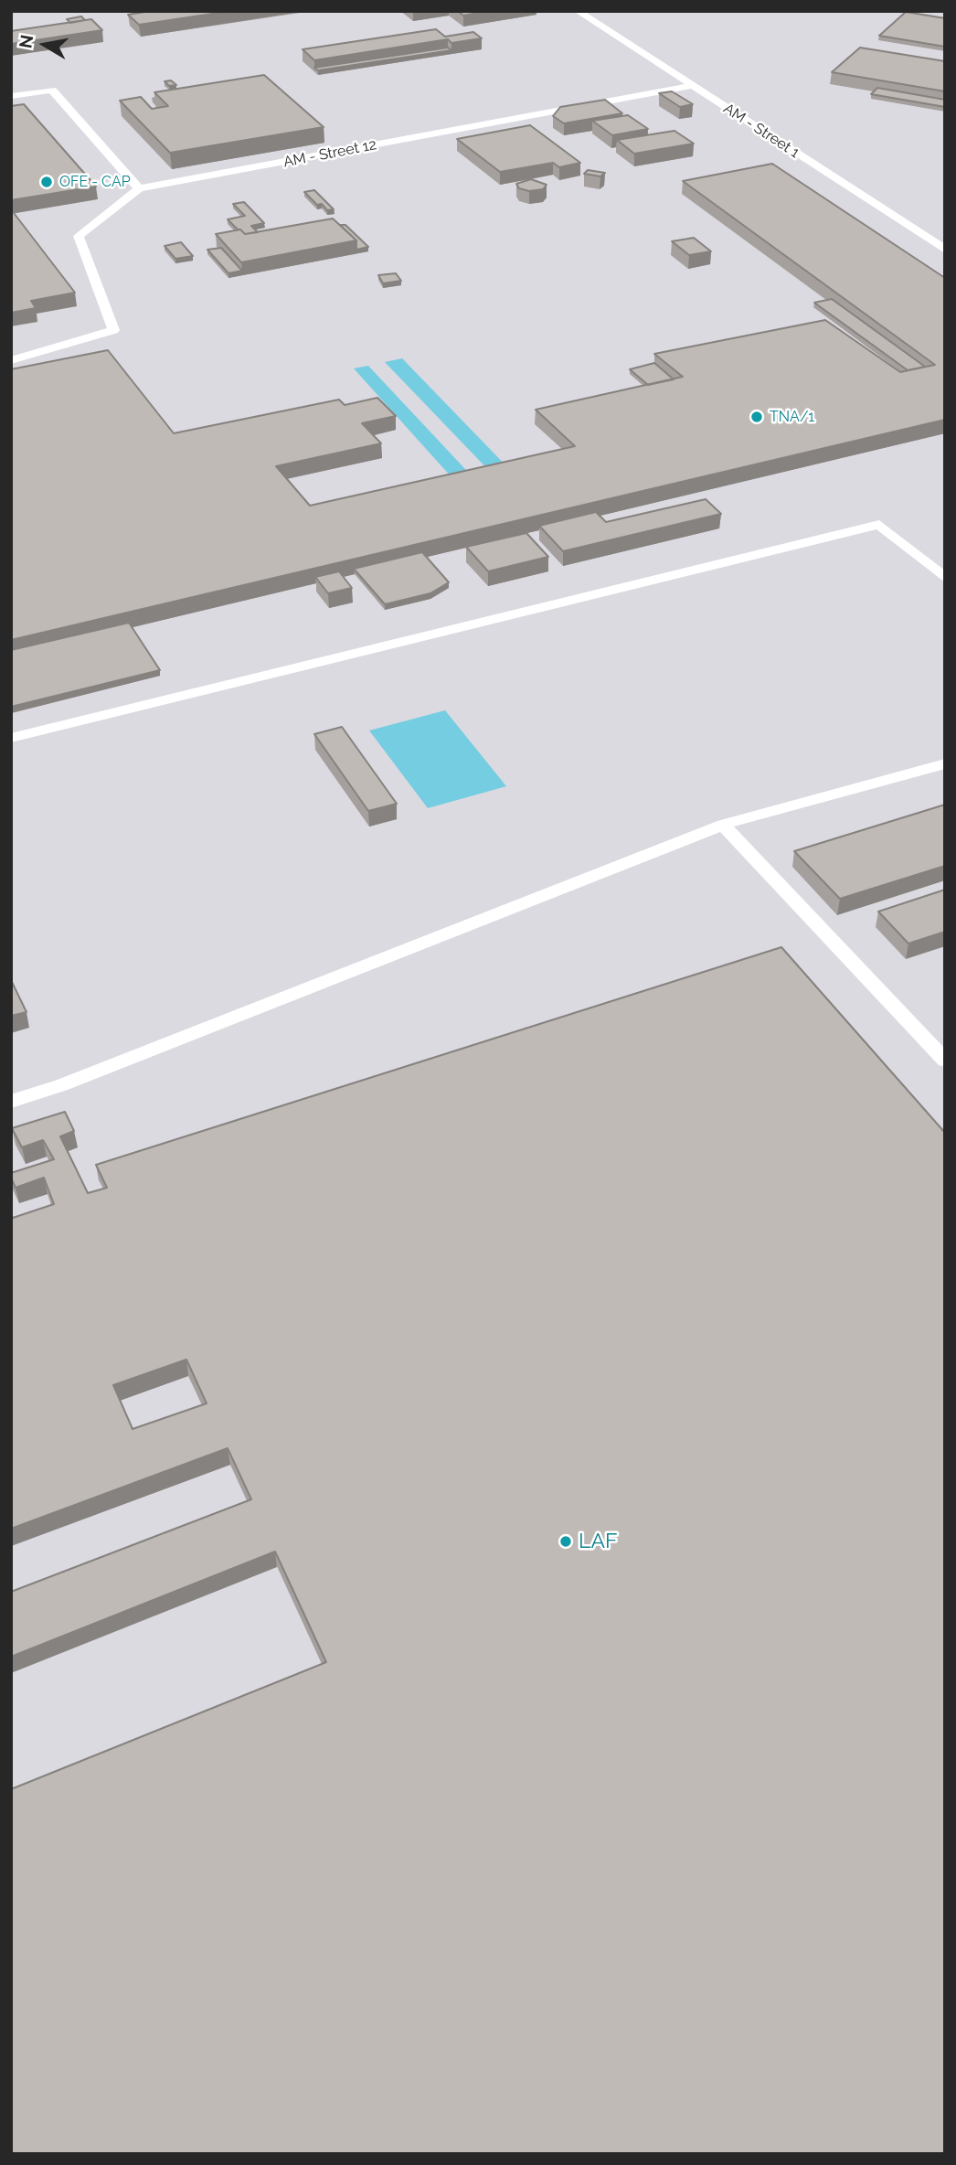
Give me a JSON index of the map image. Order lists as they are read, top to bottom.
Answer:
{
  "streets": {
    "lane": ["AM - Street 1", "AM - Street 12"]
  },
  "crossings": [
    ["AM - Street 1", "AM - Street 12"]
  ],
  "places": ["OFE - CAP", "TNA/1", "LAF"],
  "north": "left"
}
